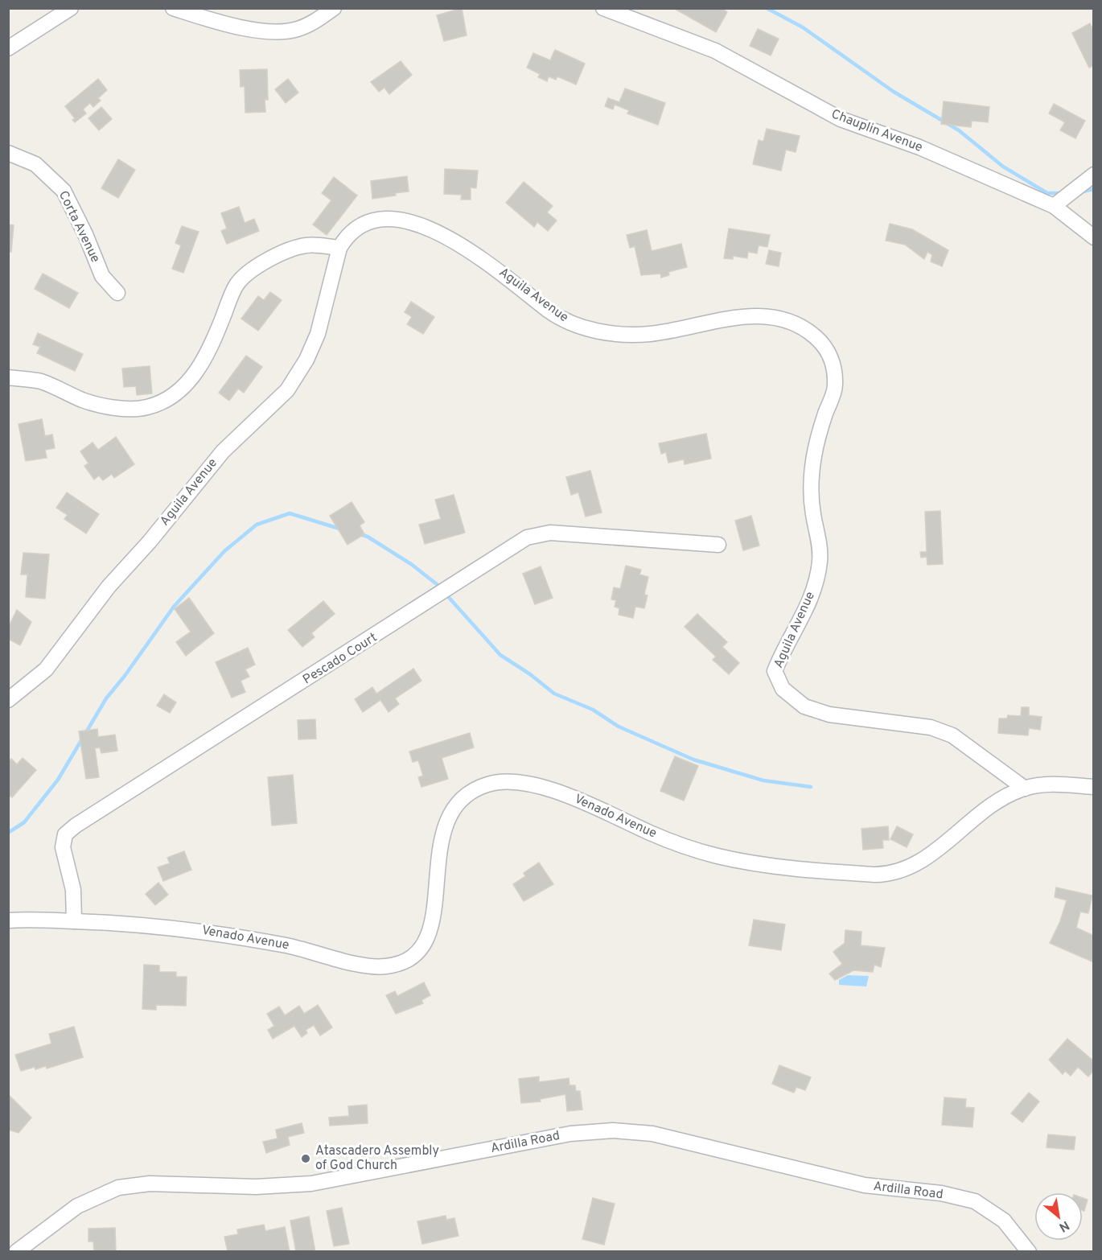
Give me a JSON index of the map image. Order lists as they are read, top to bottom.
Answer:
{
  "streets": {
    "street": [
      "Chauplin Avenue",
      "Corta Avenue",
      "Aguila Avenue",
      "Pescado Court",
      "Venado Avenue",
      "Ardilla Road"
    ]
  },
  "crossings": [
    ["Aguila Avenue", "Venado Avenue"],
    ["Pescado Court", "Venado Avenue"]
  ],
  "places": ["Atascadero Assembly of God Church"],
  "north": "bottom right"
}
